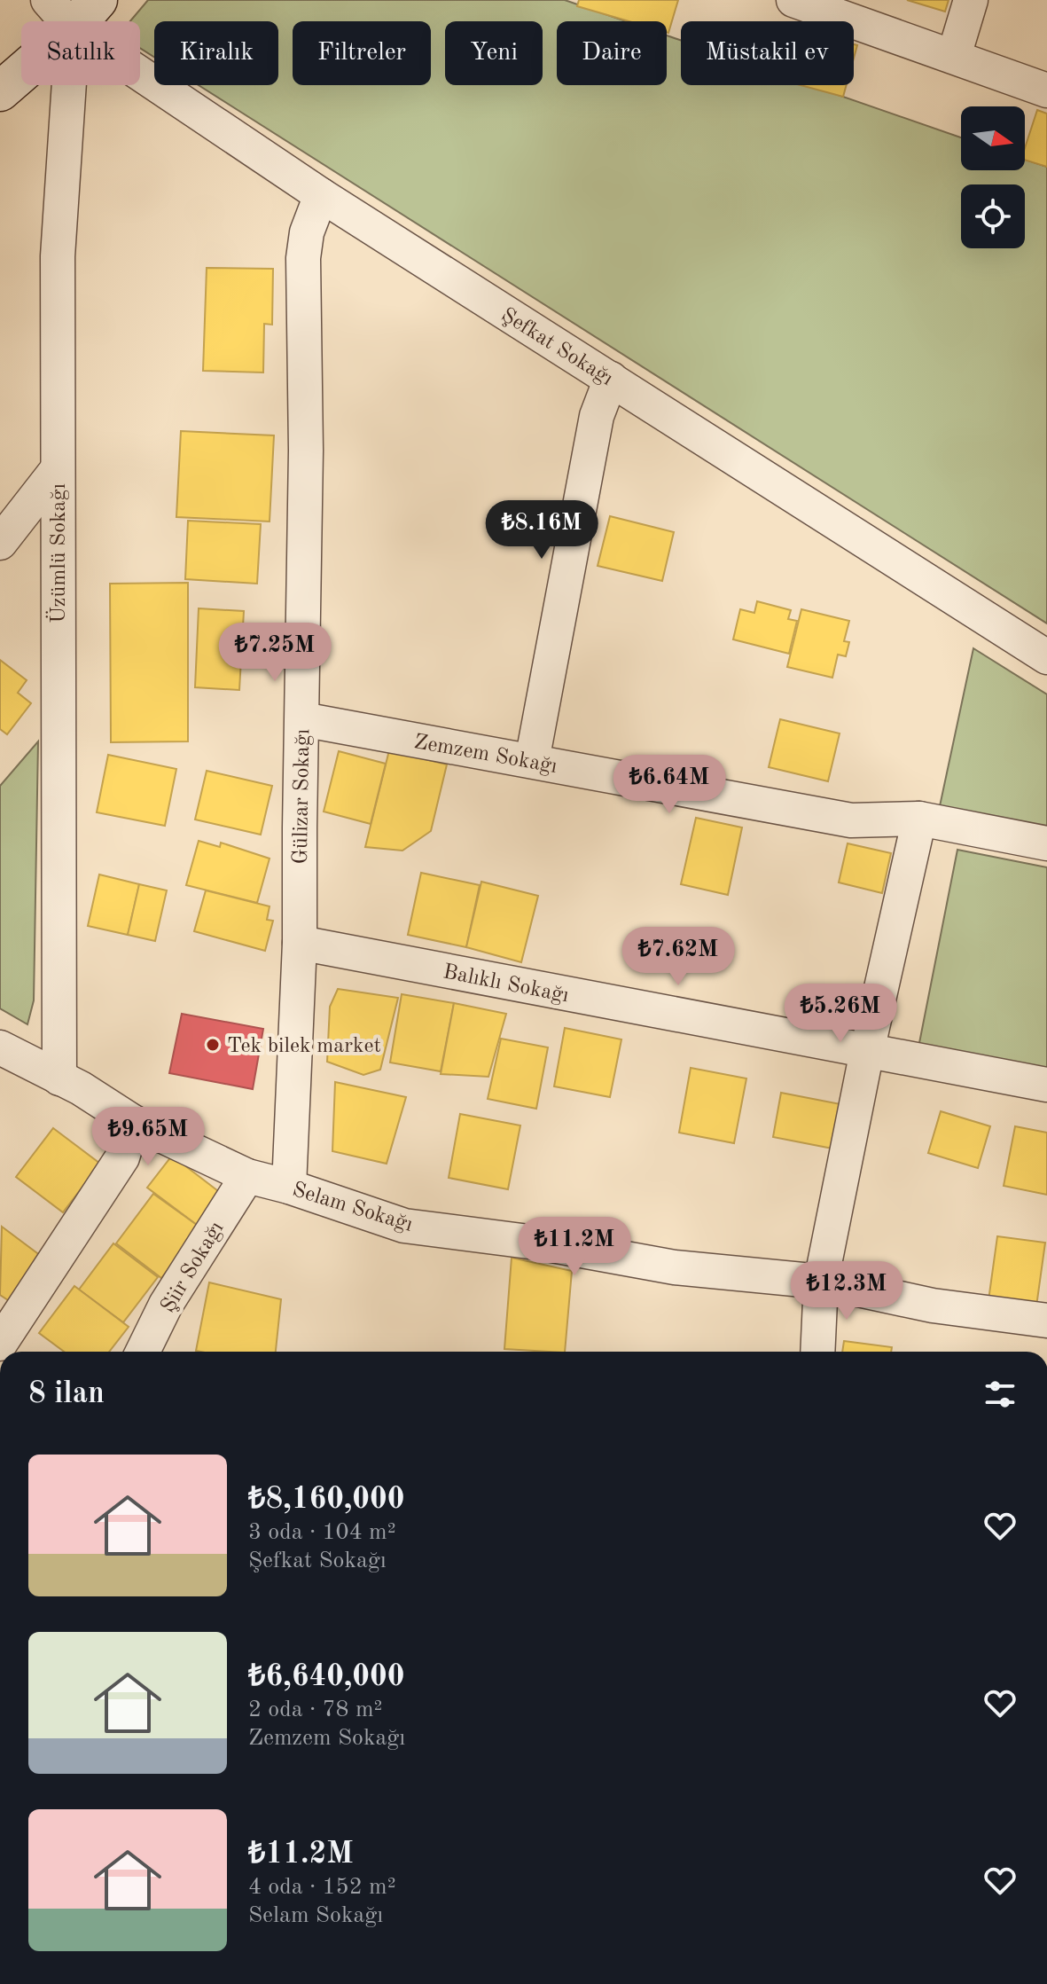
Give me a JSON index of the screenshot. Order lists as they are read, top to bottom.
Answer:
{
  "streets": {
    "street": [
      "Şefkat Sokağı",
      "Üzümlü Sokağı",
      "Zemzem Sokağı",
      "Gülizar Sokağı",
      "Balıklı Sokağı",
      "Selam Sokağı",
      "Şiir Sokağı"
    ]
  },
  "crossings": [
    ["Şefkat Sokağı", "Üzümlü Sokağı"],
    ["Şefkat Sokağı", "Gülizar Sokağı"],
    ["Üzümlü Sokağı", "Selam Sokağı"],
    ["Zemzem Sokağı", "Gülizar Sokağı"],
    ["Gülizar Sokağı", "Balıklı Sokağı"],
    ["Gülizar Sokağı", "Selam Sokağı"],
    ["Selam Sokağı", "Şiir Sokağı"]
  ],
  "places": ["Tek bilek market"],
  "north": "right",
  "page": {
    "chip": [
      "Satılık",
      "Kiralık",
      "Filtreler",
      "Yeni",
      "Daire",
      "Müstakil ev"
    ],
    "price": [
      "₺8.16M",
      "₺7.25M",
      "₺6.64M",
      "₺7.62M",
      "₺5.26M",
      "₺9.65M",
      "₺11.2M",
      "₺12.3M"
    ],
    "heading": "8 ilan",
    "list": [
      {
        "name": "₺8,160,000",
        "note": "3 oda · 104 m² · Şefkat Sokağı"
      },
      {
        "name": "₺6,640,000",
        "note": "2 oda · 78 m² · Zemzem Sokağı"
      },
      {
        "name": "₺11.2M",
        "note": "4 oda · 152 m² · Selam Sokağı"
      }
    ]
  }
}
